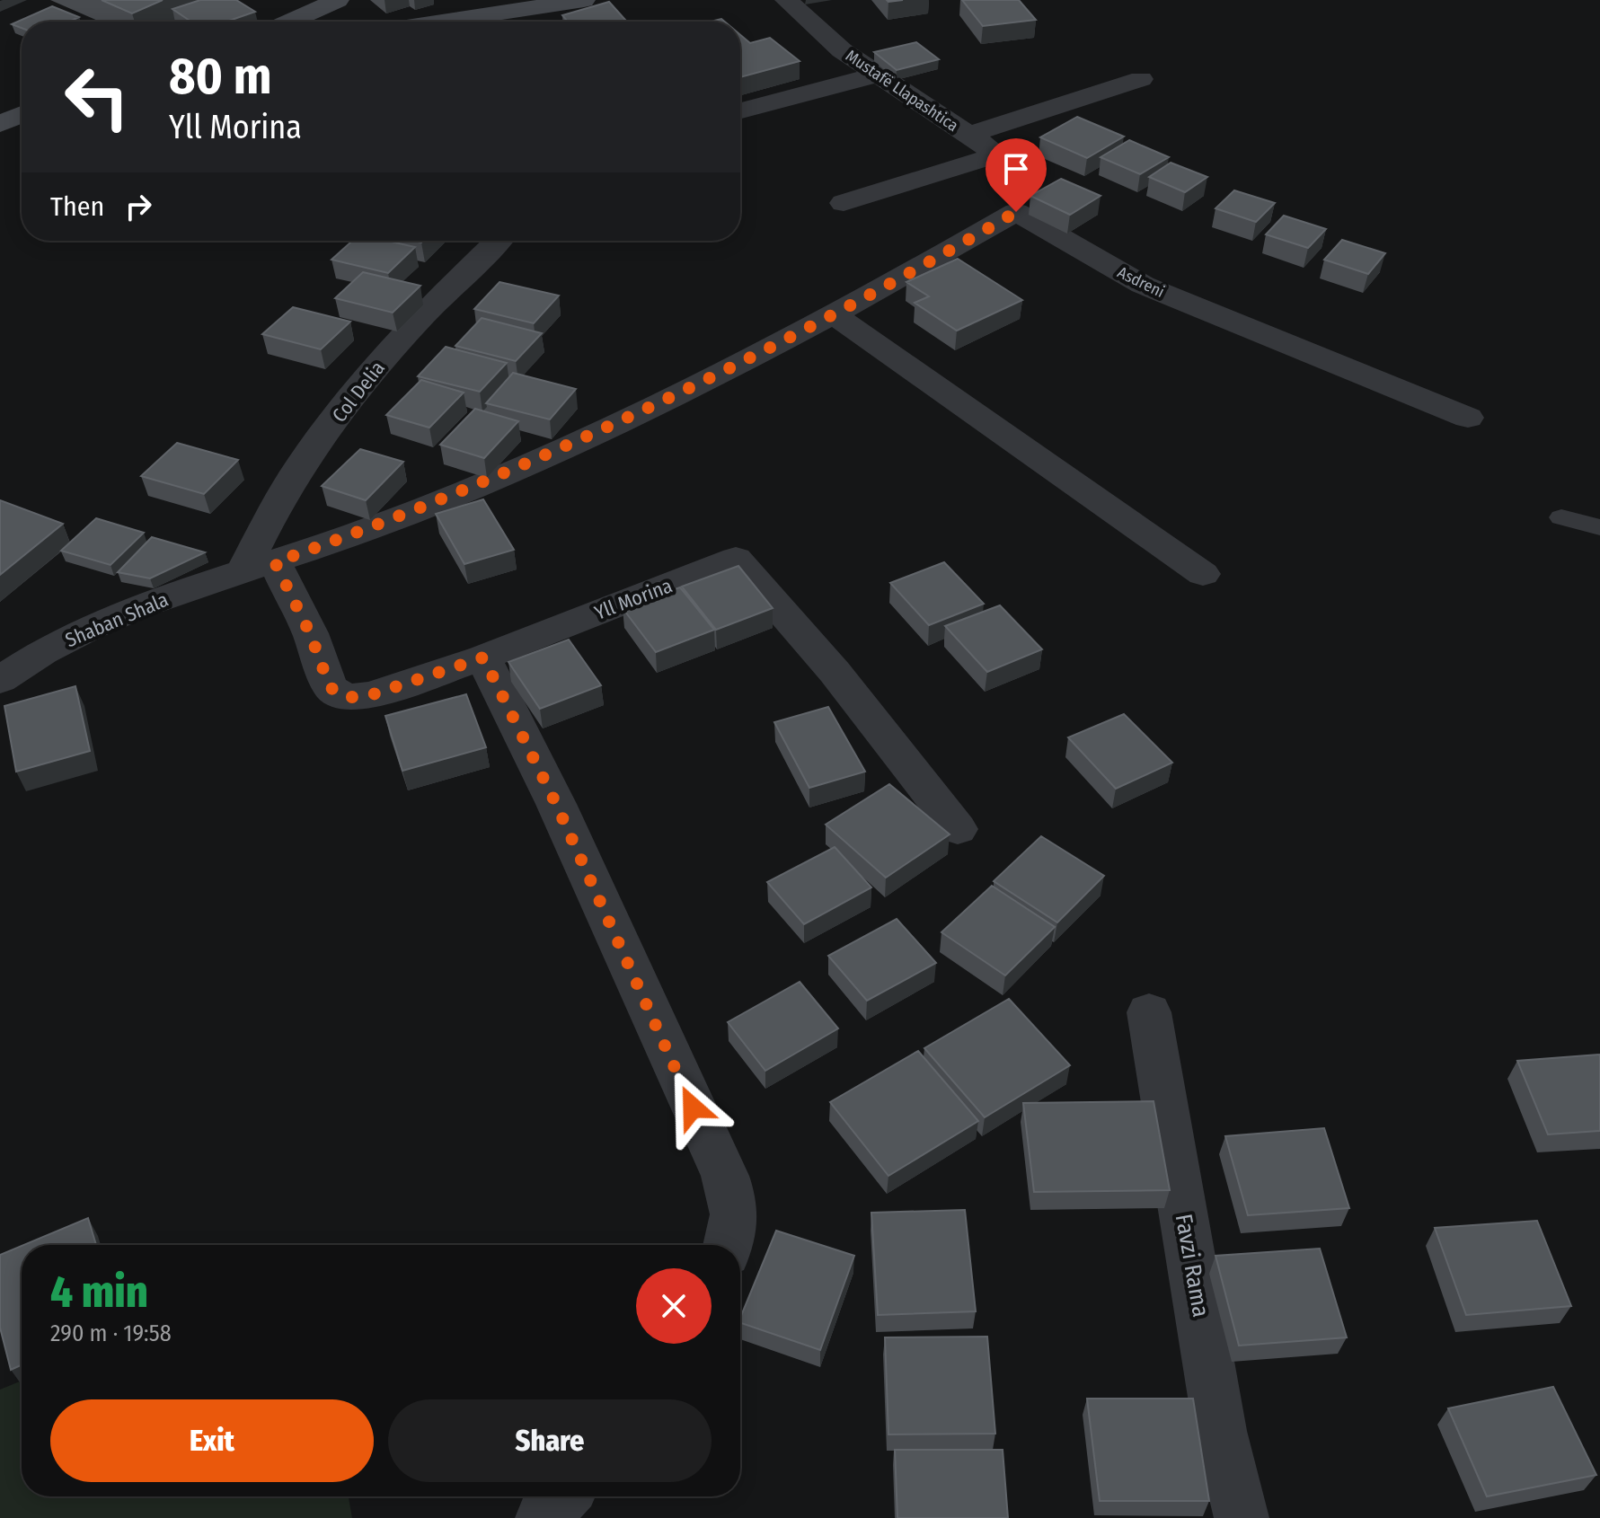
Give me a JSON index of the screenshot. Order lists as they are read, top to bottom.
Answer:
{
  "streets": {
    "street": [
      "Mustafë Llapashtica",
      "Asdreni",
      "Col Delia",
      "Yll Morina",
      "Shaban Shala",
      "Favzi Rama"
    ]
  },
  "crossings": [
    ["Asdreni", "Col Delia"],
    ["Asdreni", "Yll Morina"],
    ["Asdreni", "Shaban Shala"],
    ["Col Delia", "Yll Morina"],
    ["Col Delia", "Shaban Shala"],
    ["Yll Morina", "Shaban Shala"]
  ],
  "page": {
    "turn": ["80 m", "Yll Morina"],
    "then": "Then",
    "heading": ["4 min", "290 m · 19:58"],
    "buttons": ["Exit", "Share"]
  }
}
